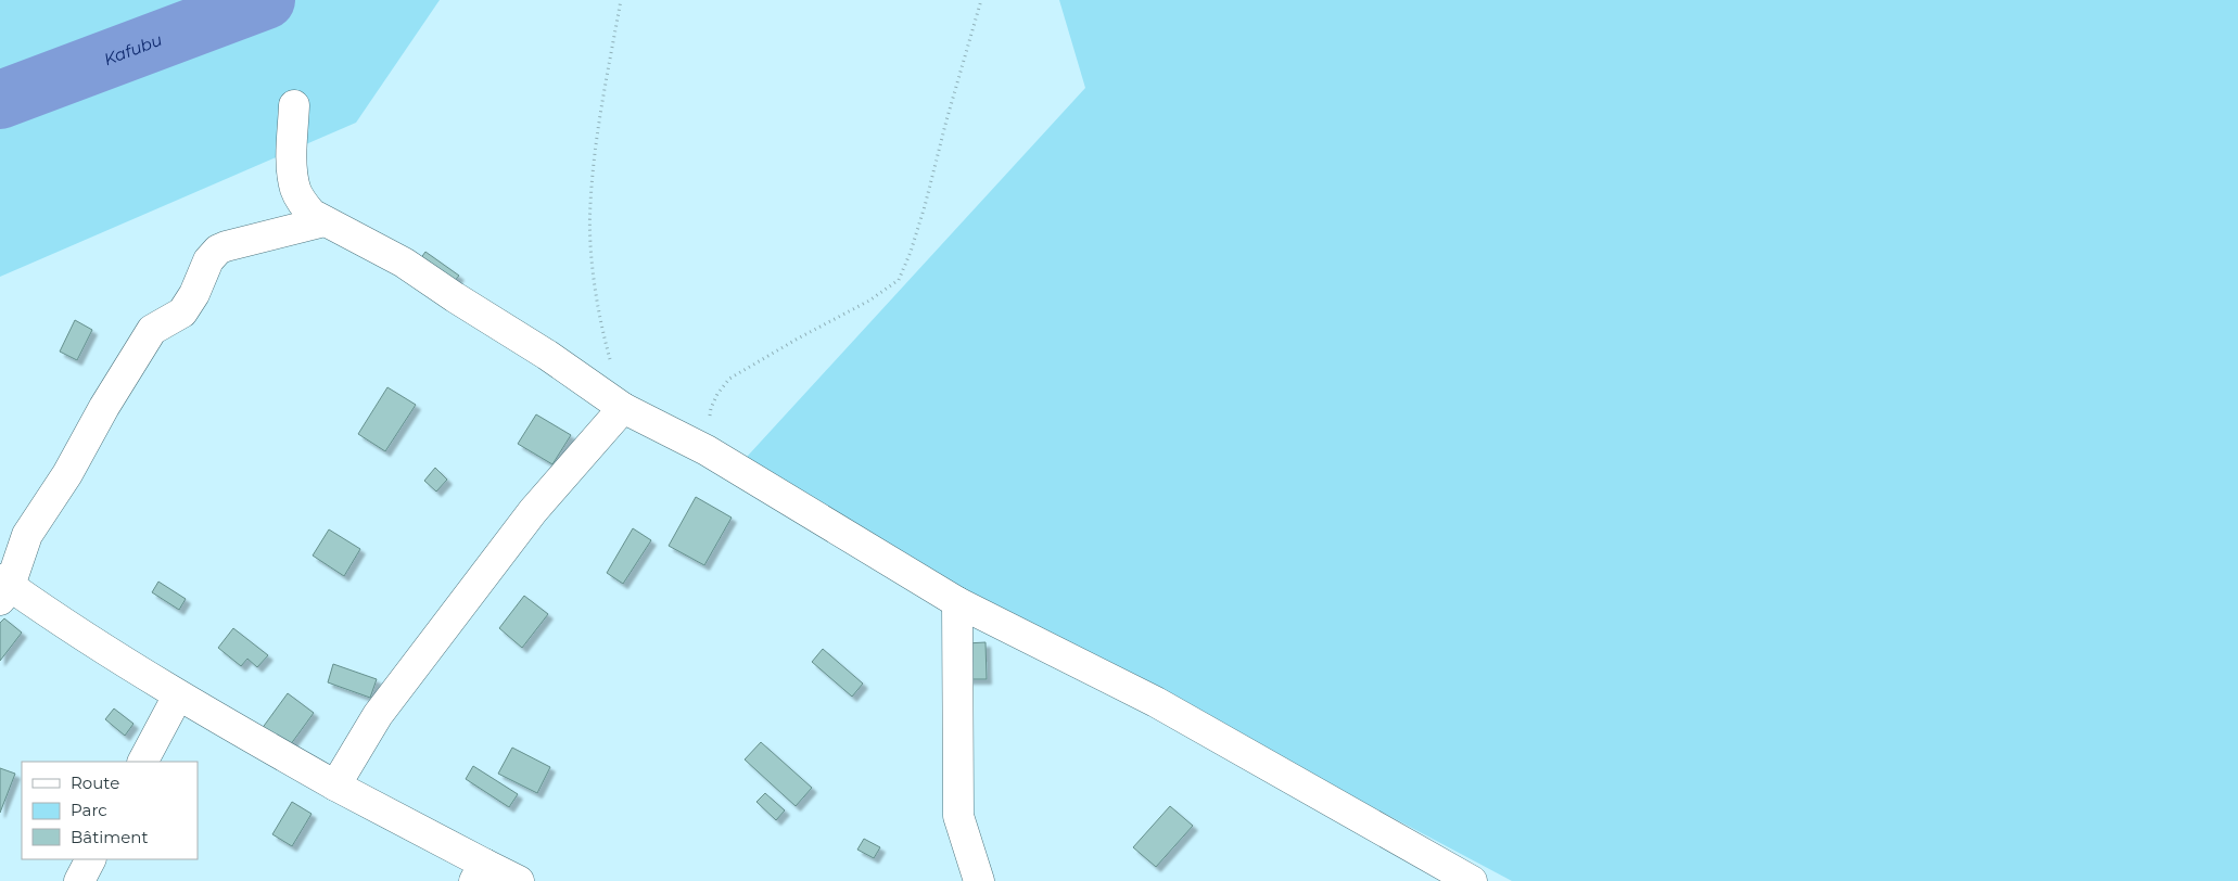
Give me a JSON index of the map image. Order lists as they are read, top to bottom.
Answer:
{
  "water": ["Kafubu"],
  "legend": ["Route", "Parc", "Bâtiment"]
}
